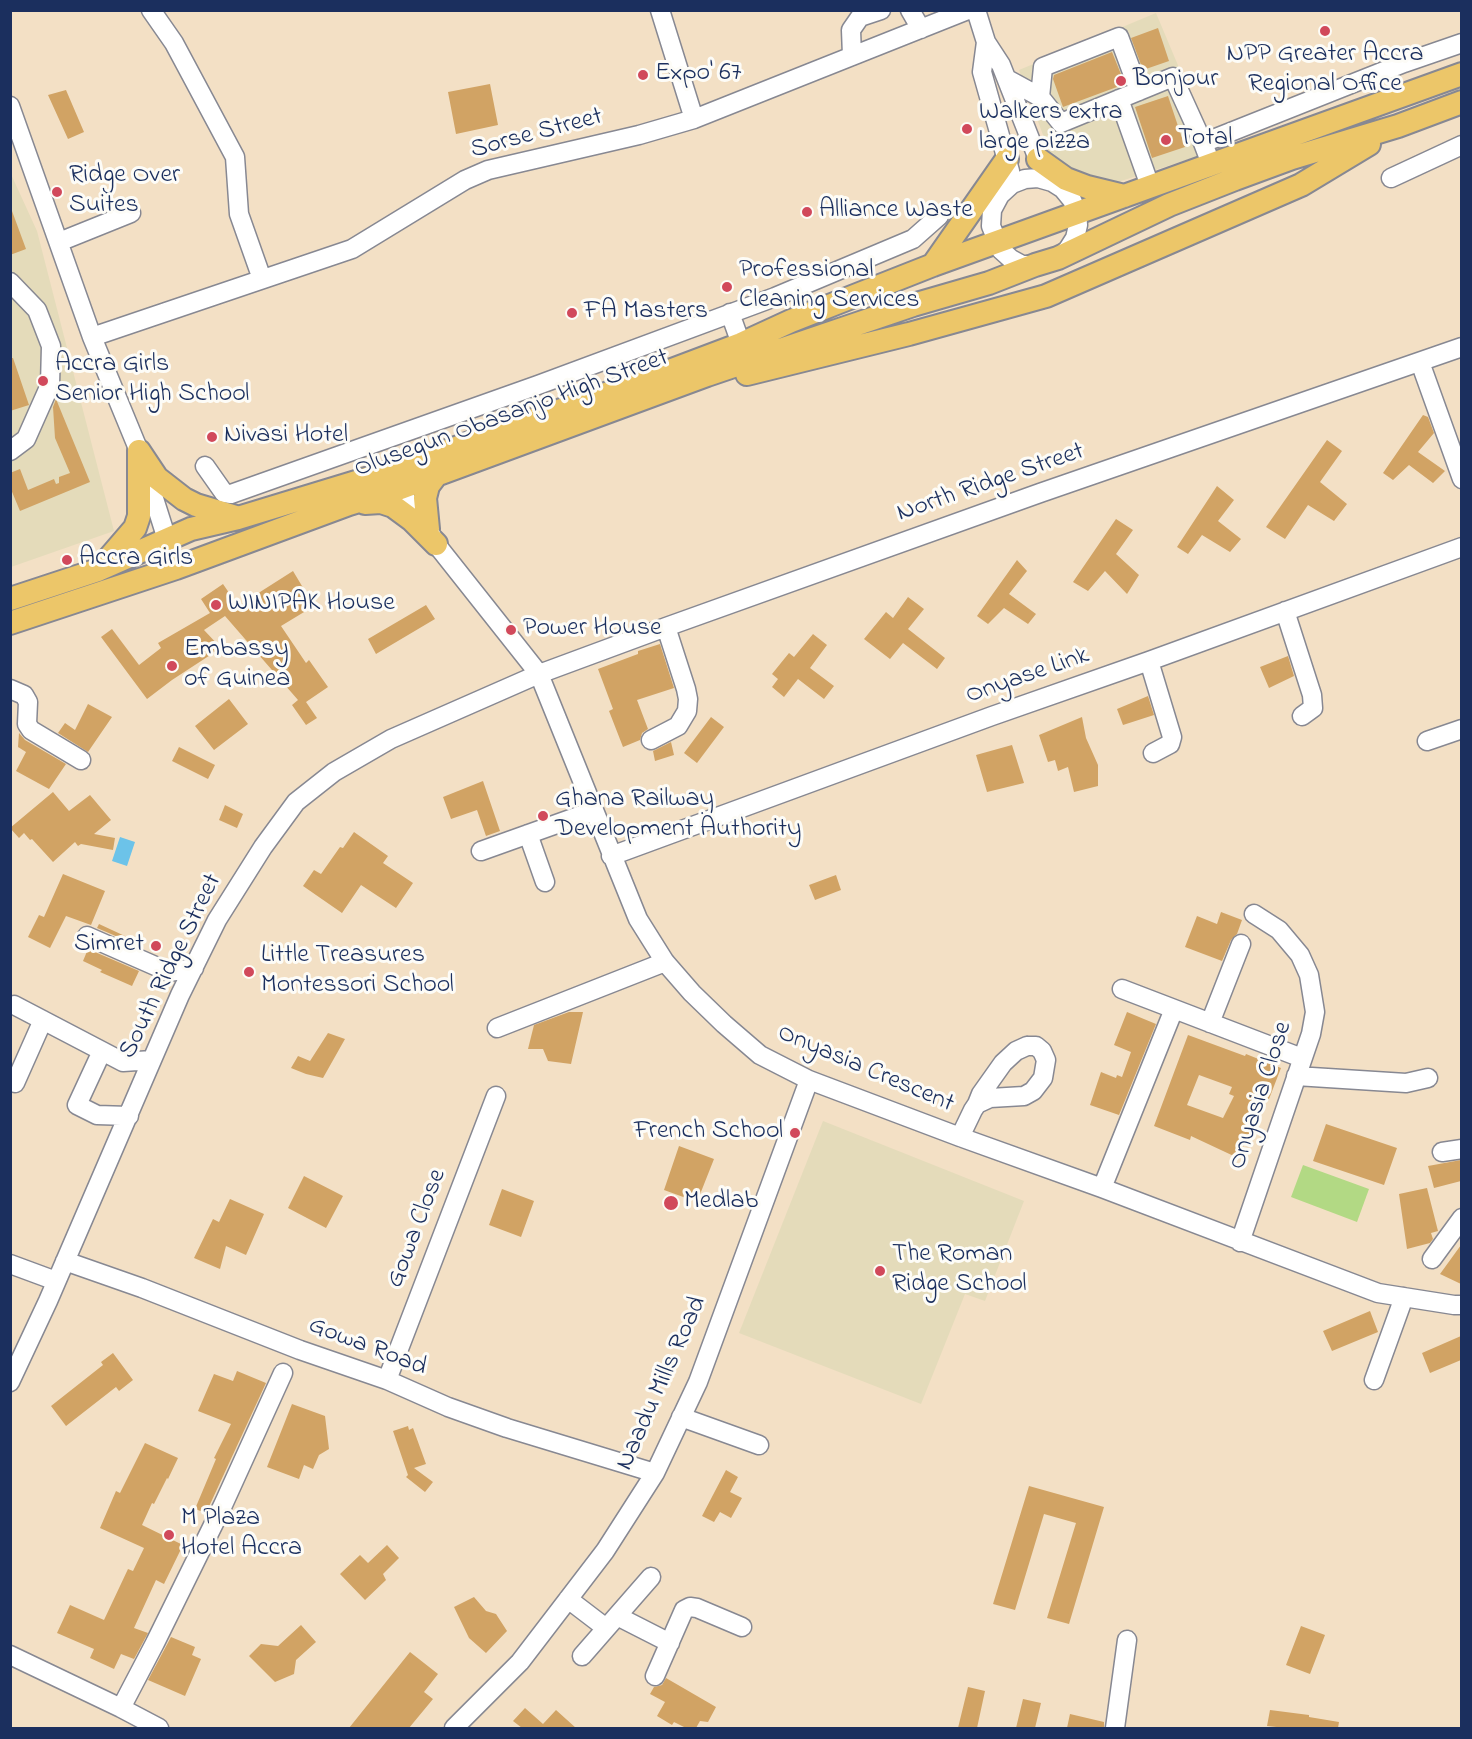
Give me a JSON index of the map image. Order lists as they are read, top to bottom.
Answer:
{
  "streets": {
    "main road": ["Olusegun Obasanjo High Street"],
    "street": [
      "Sorse Street",
      "North Ridge Street",
      "Onyase Link",
      "South Ridge Street",
      "Onyasia Crescent",
      "Onyasia Close",
      "Gowa Close",
      "Gowa Road",
      "Naadu Mills Road"
    ]
  },
  "crossings": [
    ["Olusegun Obasanjo High Street", "Onyasia Crescent"],
    ["North Ridge Street", "South Ridge Street"],
    ["North Ridge Street", "Onyasia Crescent"],
    ["Onyase Link", "Onyasia Crescent"],
    ["South Ridge Street", "Onyasia Crescent"],
    ["South Ridge Street", "Gowa Road"],
    ["Onyasia Crescent", "Onyasia Close"],
    ["Onyasia Crescent", "Naadu Mills Road"],
    ["Gowa Close", "Gowa Road"],
    ["Gowa Road", "Naadu Mills Road"]
  ],
  "places": [
    "NPP Greater Accra Regional Office",
    "Expo' 67",
    "Bonjour",
    "Walkers extra large pizza",
    "Total",
    "Ridge Over Suites",
    "Alliance Waste",
    "Professional Cleaning Services",
    "FA Masters",
    "Accra Girls Senior High School",
    "Nivasi Hotel",
    "Accra Girls",
    "WINIPAK House",
    "Power House",
    "Embassy of Guinea",
    "Ghana Railway Development Authority",
    "Simret",
    "Little Treasures Montessori School",
    "French School",
    "Medlab",
    "The Roman Ridge School",
    "M Plaza Hotel Accra"
  ]
}
